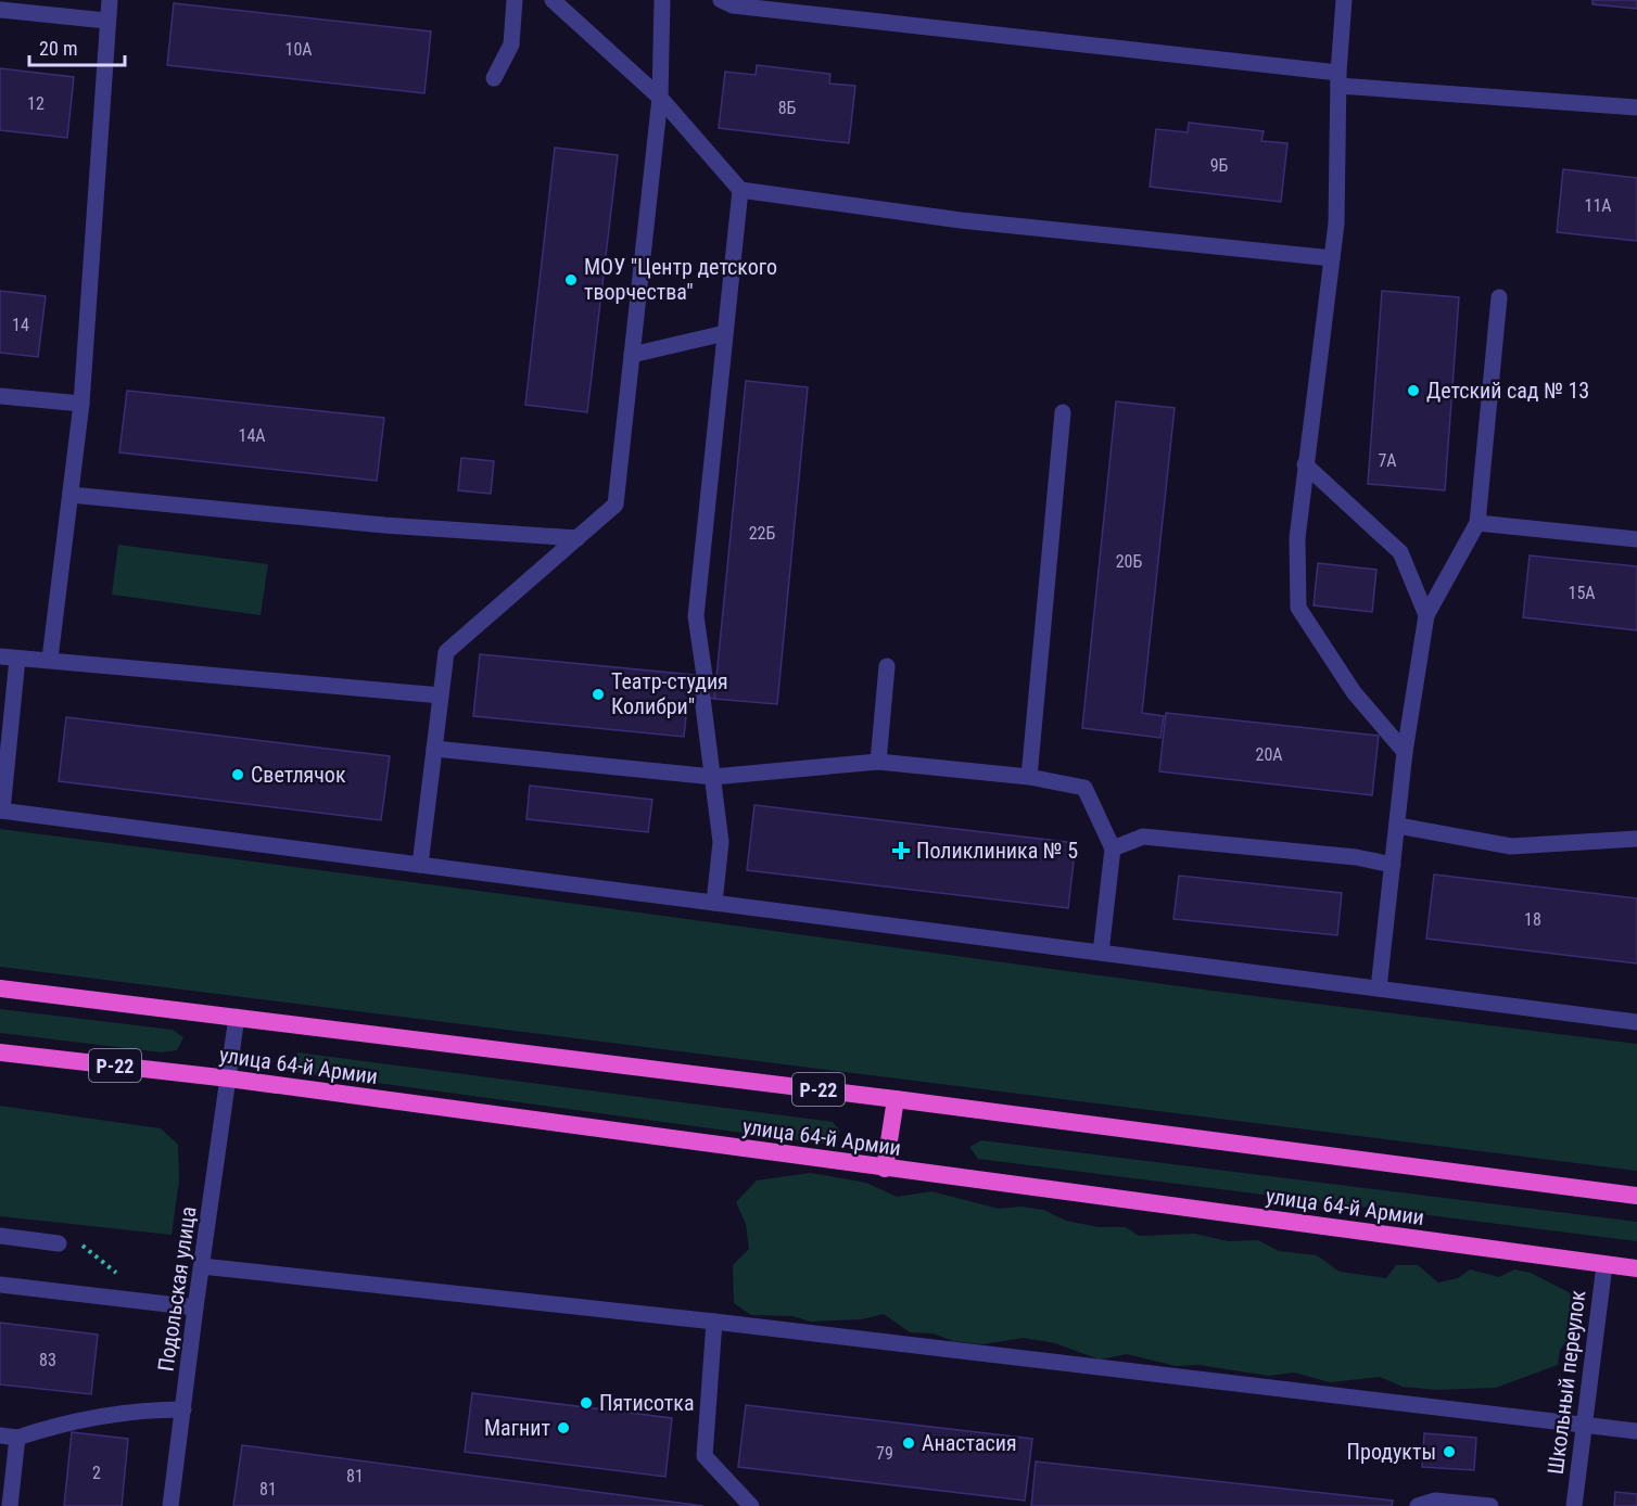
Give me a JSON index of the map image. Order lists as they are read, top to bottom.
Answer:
{
  "streets": {
    "highway": ["Р-22", "улица 64-й Армии"],
    "street": ["Подольская улица", "Школьный переулок"]
  },
  "crossings": [
    ["улица 64-й Армии", "Подольская улица"],
    ["улица 64-й Армии", "Школьный переулок"]
  ],
  "places": {
    "other": [
      "МОУ \"Центр детского творчества\"",
      "Детский сад № 13",
      "Театр-студия Колибри\"",
      "Светлячок",
      "Пятисотка",
      "Магнит",
      "Анастасия",
      "Продукты"
    ],
    "health": ["Поликлиника № 5"]
  },
  "house_numbers": [
    "10А",
    "12",
    "8Б",
    "9Б",
    "11А",
    "14",
    "14А",
    "7А",
    "22Б",
    "20Б",
    "15А",
    "20А",
    "18",
    "83",
    "79",
    "2",
    "81",
    "81"
  ],
  "scale_bar": "20 m"
}
